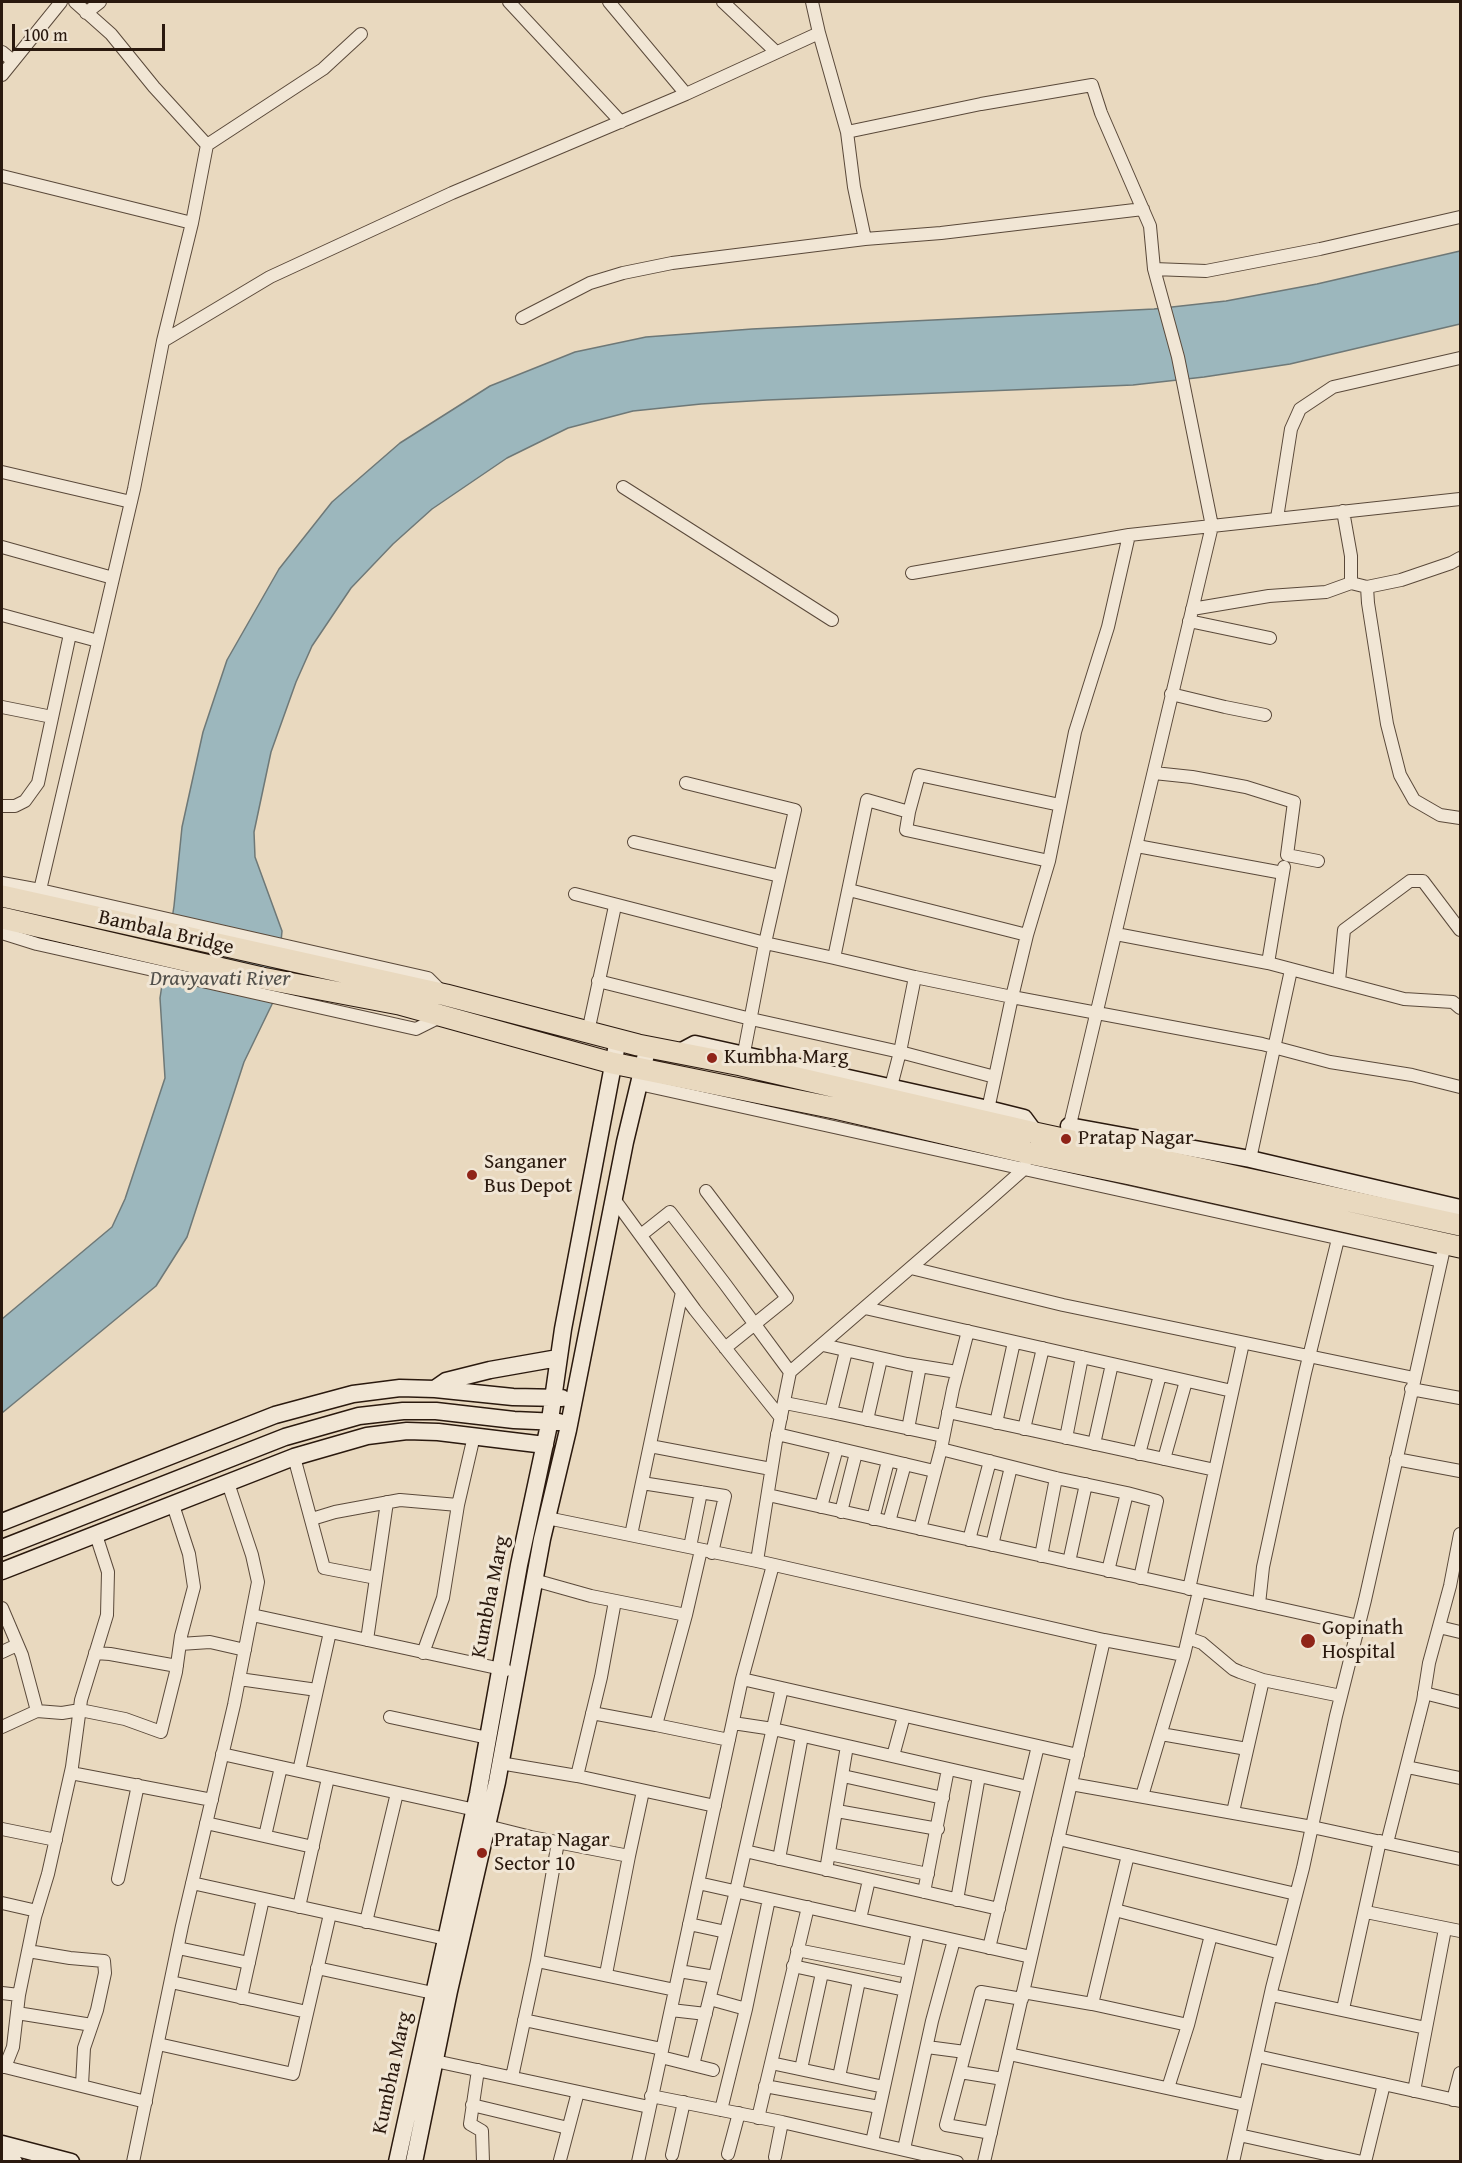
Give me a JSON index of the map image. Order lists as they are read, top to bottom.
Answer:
{
  "streets": {
    "highway": ["Bambala Bridge"],
    "street": ["Kumbha Marg"]
  },
  "water": ["Dravyavati River"],
  "places": [
    "Kumbha Marg",
    "Pratap Nagar",
    "Sanganer Bus Depot",
    "Gopinath Hospital",
    "Pratap Nagar Sector 10"
  ],
  "scale_bar": "100 m"
}
